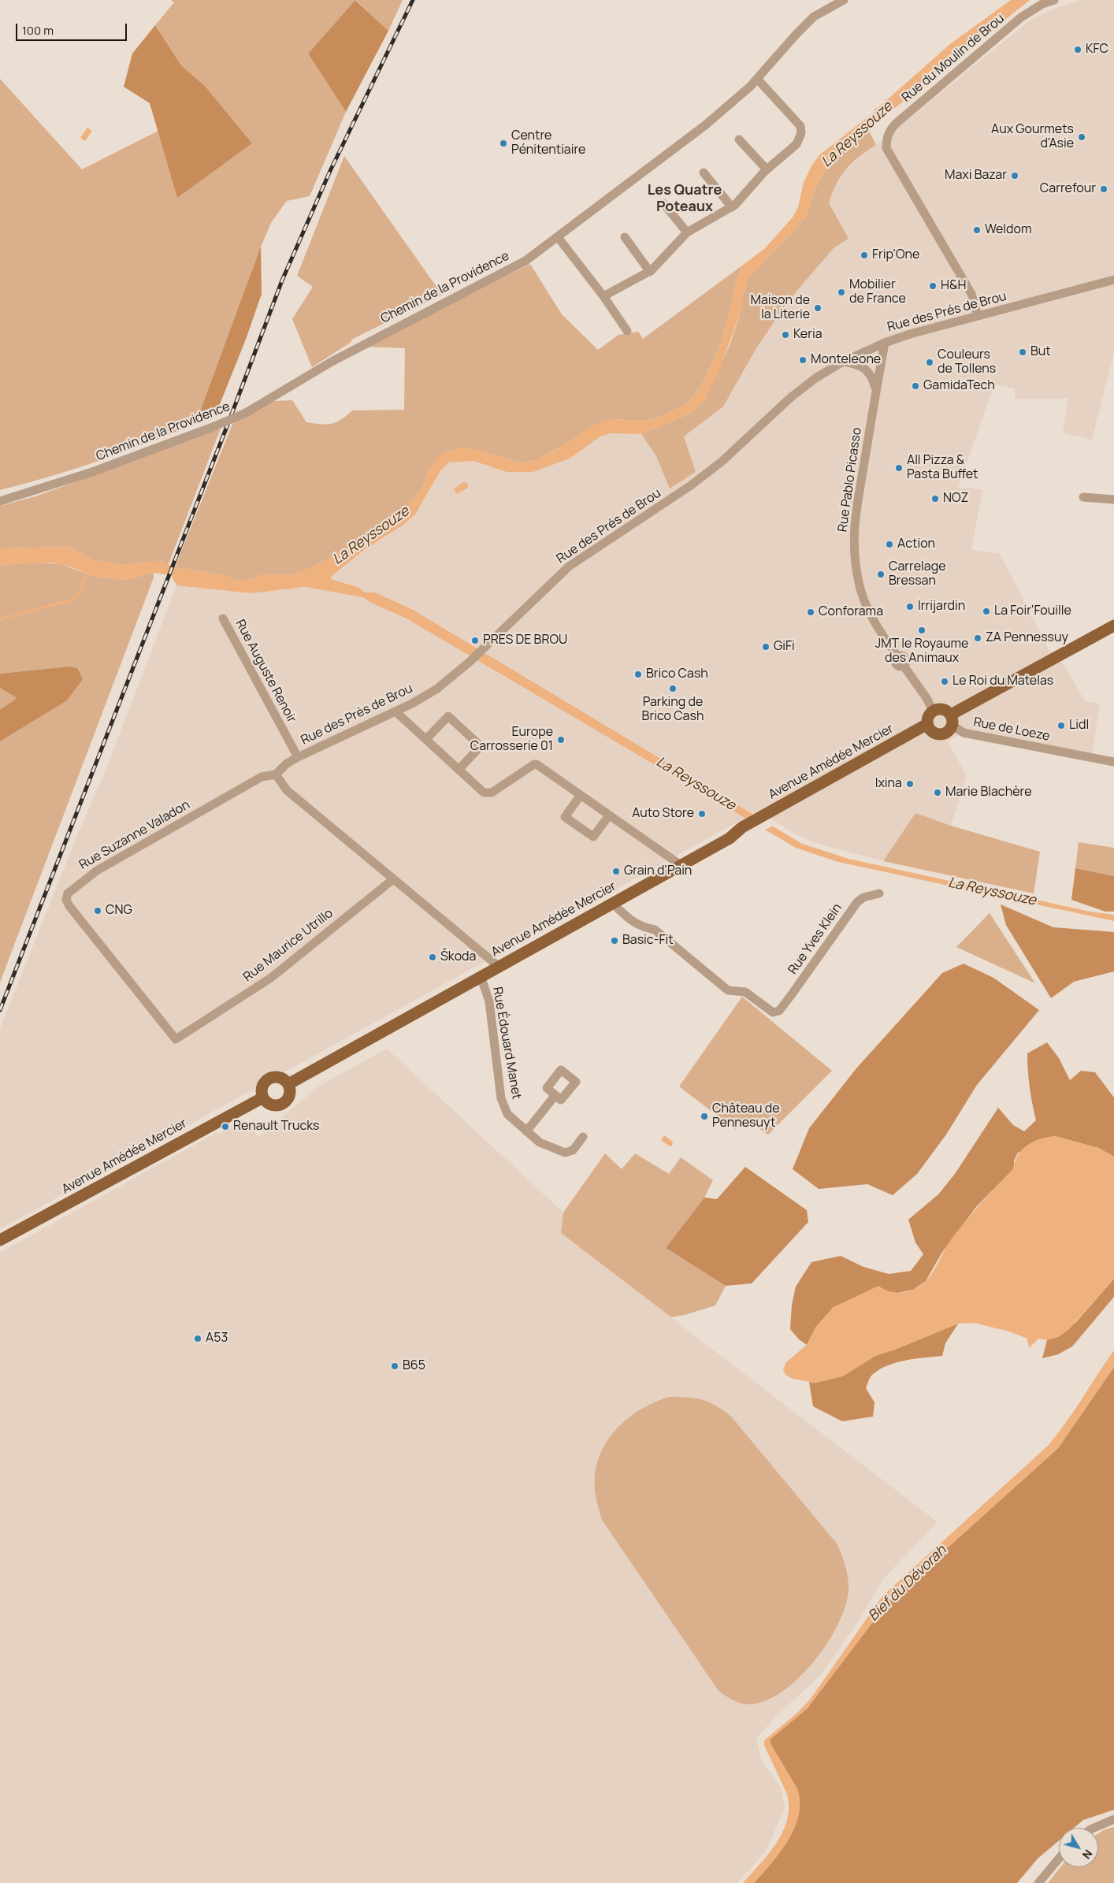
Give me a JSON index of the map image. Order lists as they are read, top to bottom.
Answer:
{
  "streets": {
    "main road": ["Avenue Amédée Mercier"],
    "street": [
      "Rue du Moulin de Brou",
      "Chemin de la Providence",
      "Rue des Prés de Brou",
      "Rue Pablo Picasso",
      "Rue Auguste Renoir",
      "Rue de Loeze",
      "Rue Suzanne Valadon",
      "Rue Yves Klein",
      "Rue Maurice Utrillo",
      "Rue Édouard Manet"
    ]
  },
  "crossings": [
    ["Rue du Moulin de Brou", "Rue des Prés de Brou"],
    ["Rue des Prés de Brou", "Rue Pablo Picasso"],
    ["Rue des Prés de Brou", "Rue Auguste Renoir"],
    ["Rue des Prés de Brou", "Rue Suzanne Valadon"],
    ["Rue Pablo Picasso", "Rue de Loeze"],
    ["Rue Pablo Picasso", "Avenue Amédée Mercier"],
    ["Rue de Loeze", "Avenue Amédée Mercier"],
    ["Avenue Amédée Mercier", "Rue Yves Klein"],
    ["Avenue Amédée Mercier", "Rue Édouard Manet"],
    ["Rue Suzanne Valadon", "Rue Maurice Utrillo"]
  ],
  "districts": ["Les Quatre Poteaux"],
  "water": ["La Reyssouze", "Bief du Dévorah"],
  "places": [
    "KFC",
    "Aux Gourmets d'Asie",
    "Centre Pénitentiaire",
    "Maxi Bazar",
    "Carrefour",
    "Weldom",
    "Frip'One",
    "H&H",
    "Mobilier de France",
    "Maison de la Literie",
    "Keria",
    "But",
    "Monteleone",
    "Couleurs de Tollens",
    "GamidaTech",
    "All Pizza & Pasta Buffet",
    "NOZ",
    "Action",
    "Carrelage Bressan",
    "Irrijardin",
    "La Foir'Fouille",
    "Conforama",
    "JMT le Royaume des Animaux",
    "ZA Pennessuy",
    "PRES DE BROU",
    "GiFi",
    "Brico Cash",
    "Le Roi du Matelas",
    "Parking de Brico Cash",
    "Lidl",
    "Europe Carrosserie 01",
    "Ixina",
    "Marie Blachère",
    "Auto Store",
    "Grain d'Pain",
    "CNG",
    "Basic-Fit",
    "Škoda",
    "Château de Pennesuyt",
    "Renault Trucks",
    "A53",
    "B65"
  ],
  "scale_bar": "100 m",
  "north": "bottom right"
}
